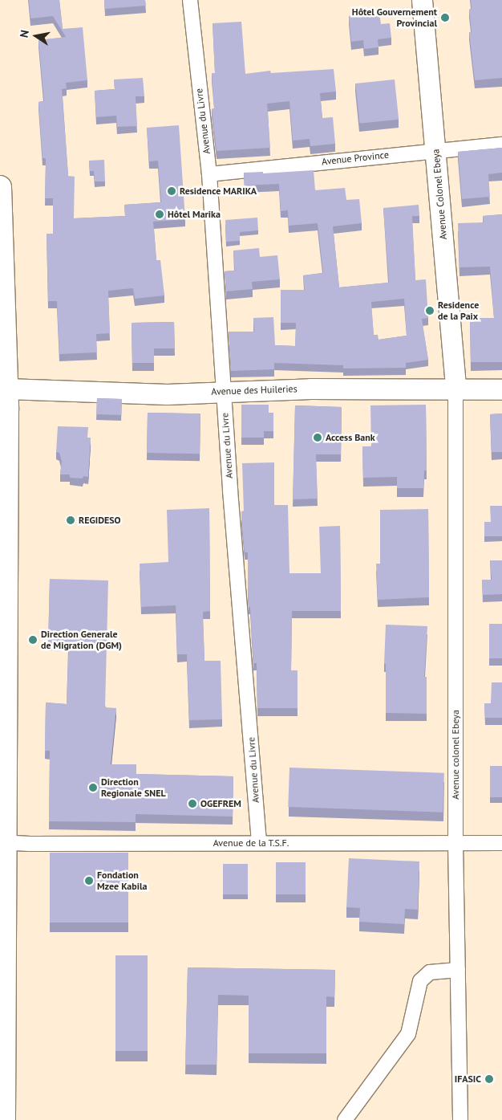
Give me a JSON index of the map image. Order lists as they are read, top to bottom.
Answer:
{
  "streets": {
    "main road": ["Avenue Colonel Ebeya", "Avenue des Huileries"],
    "street": [
      "Avenue du Livre",
      "Avenue Province",
      "Avenue colonel Ebeya",
      "Avenue de la T.S.F."
    ]
  },
  "crossings": [
    ["Avenue du Livre", "Avenue Province"],
    ["Avenue du Livre", "Avenue des Huileries"],
    ["Avenue du Livre", "Avenue de la T.S.F."],
    ["Avenue Province", "Avenue Colonel Ebeya"],
    ["Avenue Colonel Ebeya", "Avenue des Huileries"],
    ["Avenue Colonel Ebeya", "Avenue colonel Ebeya"],
    ["Avenue des Huileries", "Avenue colonel Ebeya"],
    ["Avenue colonel Ebeya", "Avenue de la T.S.F."]
  ],
  "places": [
    "Hôtel Gouvernement Provincial",
    "Residence MARIKA",
    "Hôtel Marika",
    "Residence de la Paix",
    "Access Bank",
    "REGIDESO",
    "Direction Generale de Migration (DGM)",
    "Direction Regionale SNEL",
    "OGEFREM",
    "Fondation Mzee Kabila",
    "IFASIC"
  ],
  "north": "left"
}
